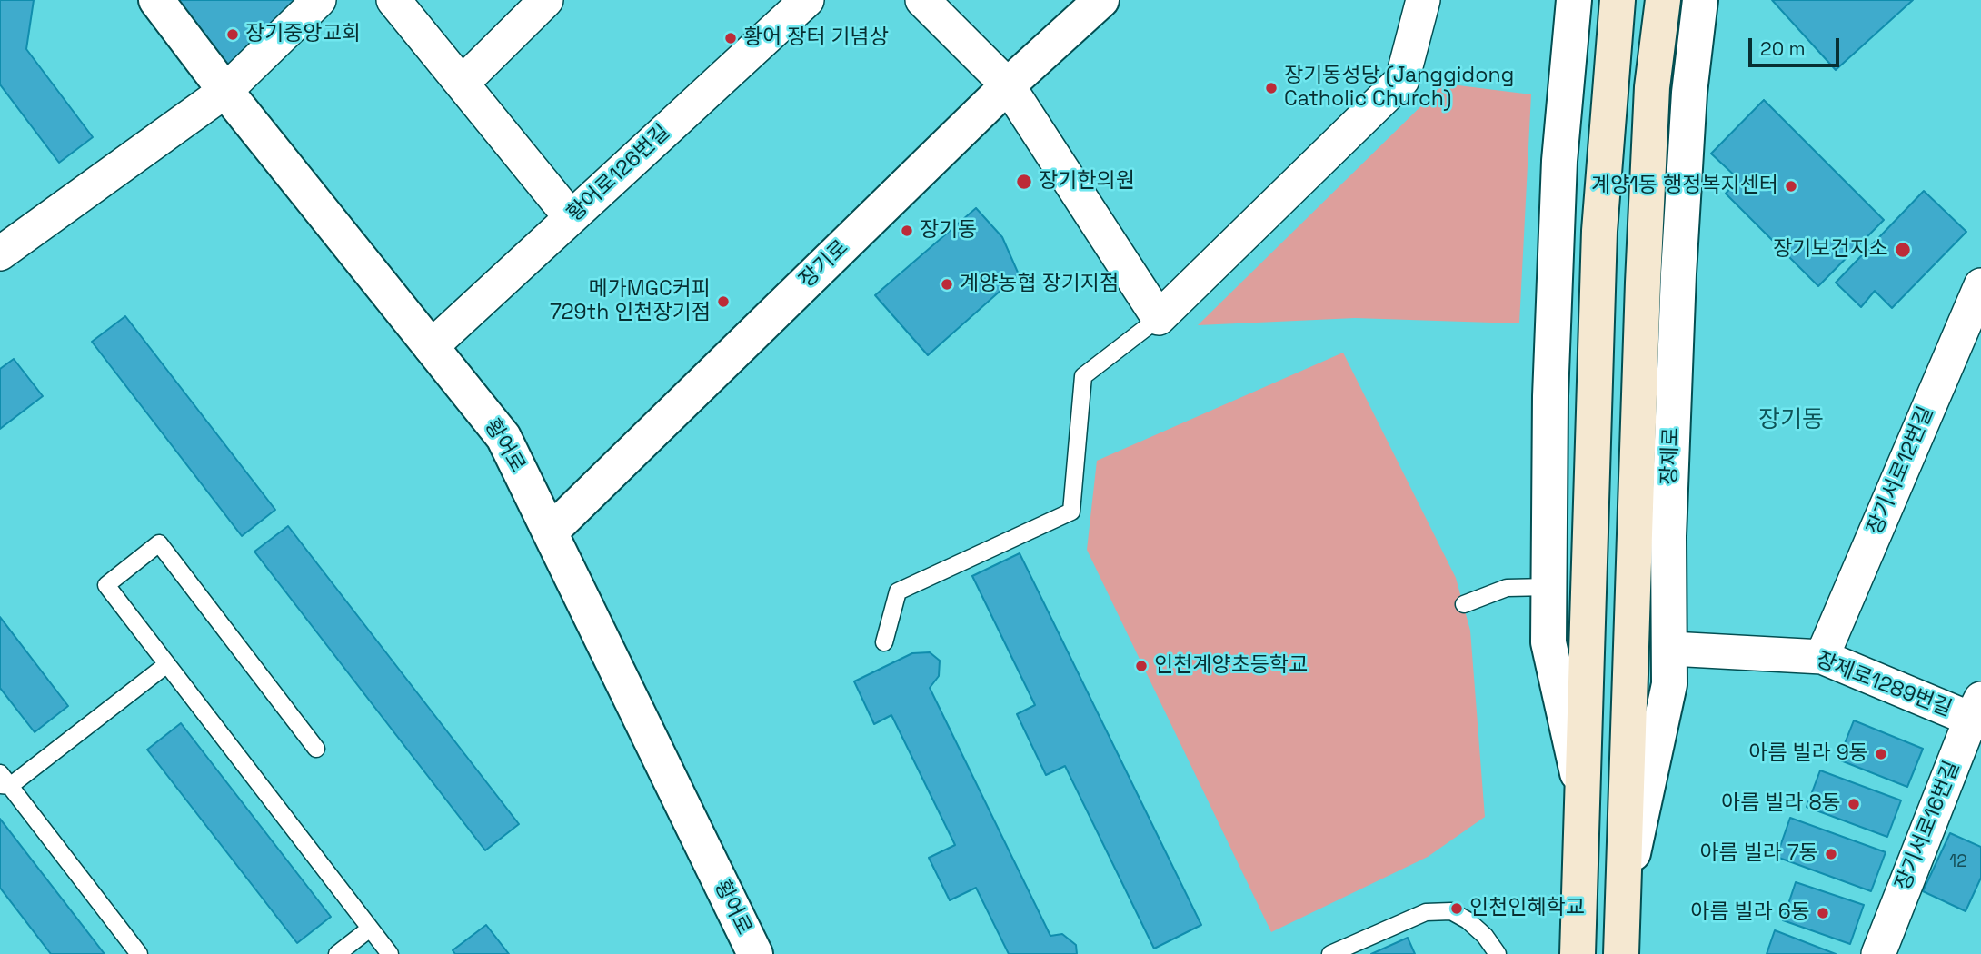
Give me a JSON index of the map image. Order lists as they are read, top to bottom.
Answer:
{
  "streets": {
    "main road": ["장제로"],
    "street": [
      "황어로126번길",
      "장기로",
      "황어로",
      "장기서로12번길",
      "장제로1289번길",
      "장기서로16번길"
    ]
  },
  "crossings": [
    ["황어로126번길", "황어로"],
    ["장기로", "황어로"],
    ["장제로", "장제로1289번길"],
    ["장기서로12번길", "장제로1289번길"],
    ["장제로1289번길", "장기서로16번길"]
  ],
  "districts": ["장기동"],
  "places": [
    "장기중앙교회",
    "황어 장터 기념상",
    "장기동성당 (Janggidong Catholic Church)",
    "장기한의원",
    "계양1동 행정복지센터",
    "장기동",
    "장기보건지소",
    "계양농협 장기지점",
    "메가MGC커피 729th 인천장기점",
    "인천계양초등학교",
    "아름 빌라 9동",
    "아름 빌라 8동",
    "아름 빌라 7동",
    "인천인혜학교",
    "아름 빌라 6동"
  ],
  "house_numbers": ["12"],
  "scale_bar": "20 m"
}
